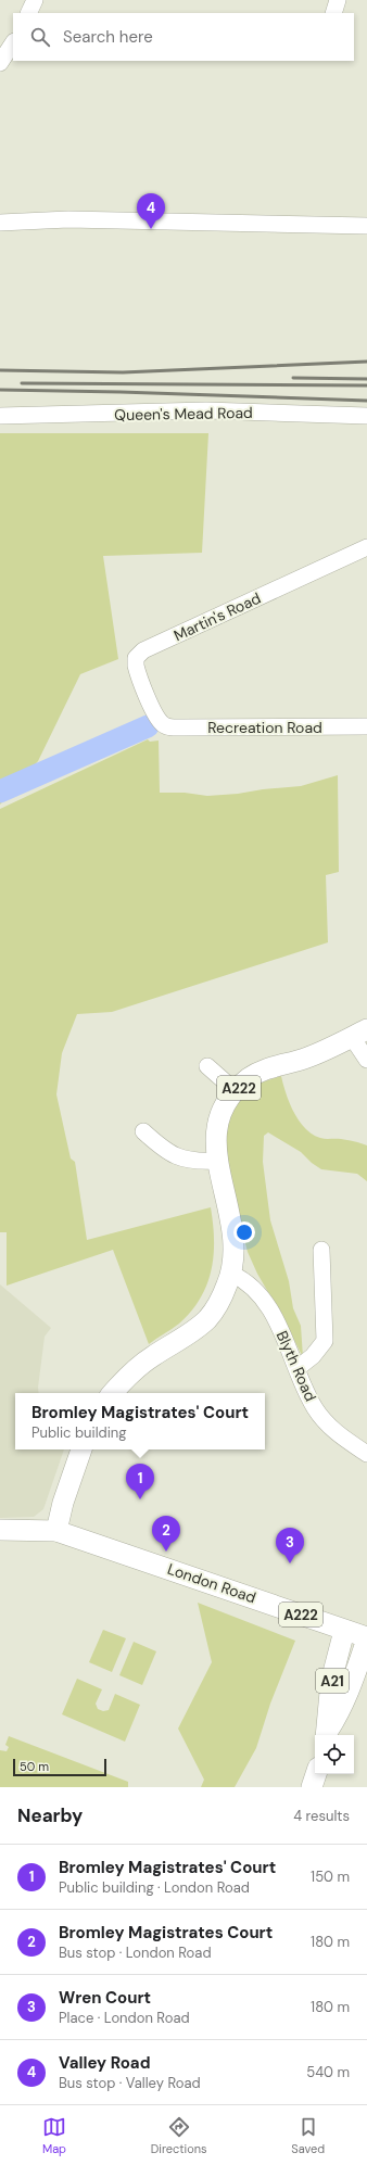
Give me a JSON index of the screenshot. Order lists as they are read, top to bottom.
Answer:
{
  "streets": {
    "main road": ["A222", "London Road", "A21"],
    "street": [
      "Queen's Mead Road",
      "Martin's Road",
      "Recreation Road",
      "Blyth Road"
    ]
  },
  "crossings": [
    ["Martin's Road", "Recreation Road"],
    ["A222", "Blyth Road"],
    ["A222", "London Road"],
    ["London Road", "A21"]
  ],
  "scale_bar": "50 m",
  "page": {
    "search": "Search here",
    "pins": [
      "4",
      "1",
      "2",
      "3"
    ],
    "popup": ["Bromley Magistrates' Court", "Public building"],
    "scale": "50 m",
    "heading": ["Nearby", "4 results"],
    "list": [
      {
        "mark": "1",
        "name": "Bromley Magistrates' Court",
        "note": "Public building · London Road",
        "value": "150 m"
      },
      {
        "mark": "2",
        "name": "Bromley Magistrates Court",
        "note": "Bus stop · London Road",
        "value": "180 m"
      },
      {
        "mark": "3",
        "name": "Wren Court",
        "note": "Place · London Road",
        "value": "180 m"
      },
      {
        "mark": "4",
        "name": "Valley Road",
        "note": "Bus stop · Valley Road",
        "value": "540 m"
      }
    ],
    "nav": ["Map", "Directions", "Saved"]
  }
}
